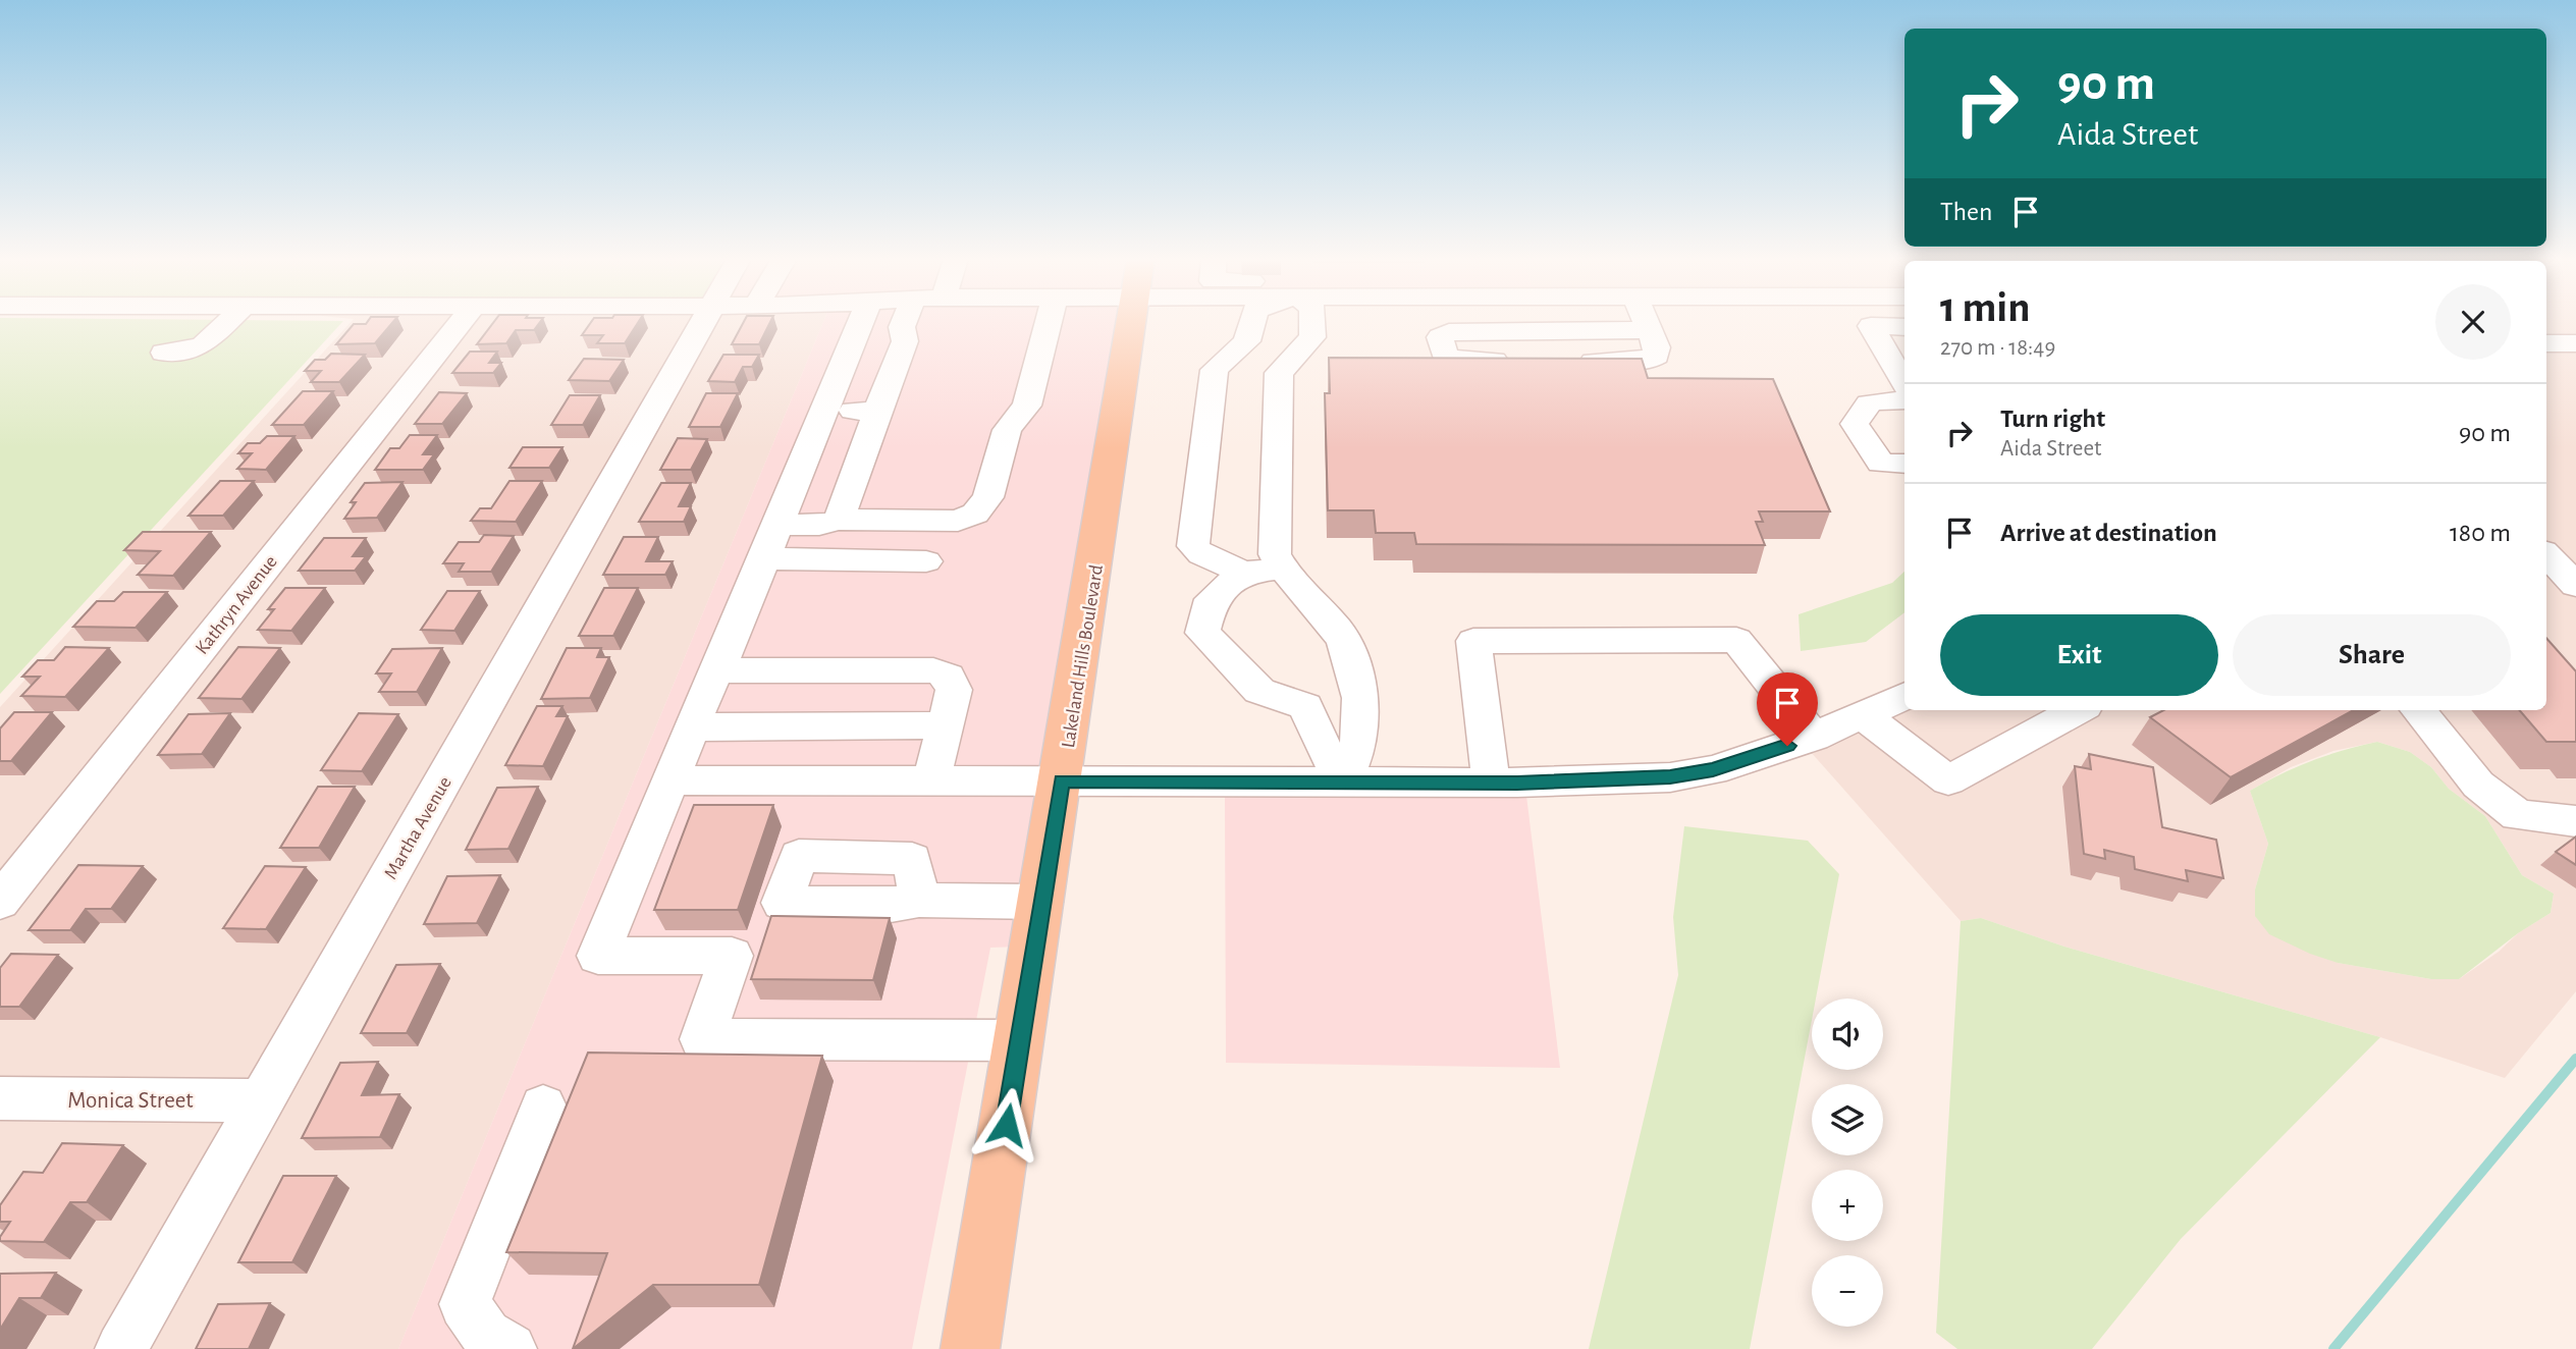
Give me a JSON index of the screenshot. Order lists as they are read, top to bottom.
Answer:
{
  "streets": {
    "main road": ["Lakeland Hills Boulevard"],
    "street": ["Kathryn Avenue", "Martha Avenue", "Monica Street"]
  },
  "crossings": [
    ["Martha Avenue", "Monica Street"]
  ],
  "page": {
    "turn": ["90 m", "Aida Street"],
    "then": "Then",
    "heading": ["1 min", "270 m · 18:49"],
    "list": [
      {
        "name": "Turn right",
        "note": "Aida Street",
        "value": "90 m"
      },
      {
        "name": "Arrive at destination",
        "value": "180 m"
      }
    ],
    "buttons": ["Exit", "Share"],
    "map_buttons": ["+", "−"]
  }
}
